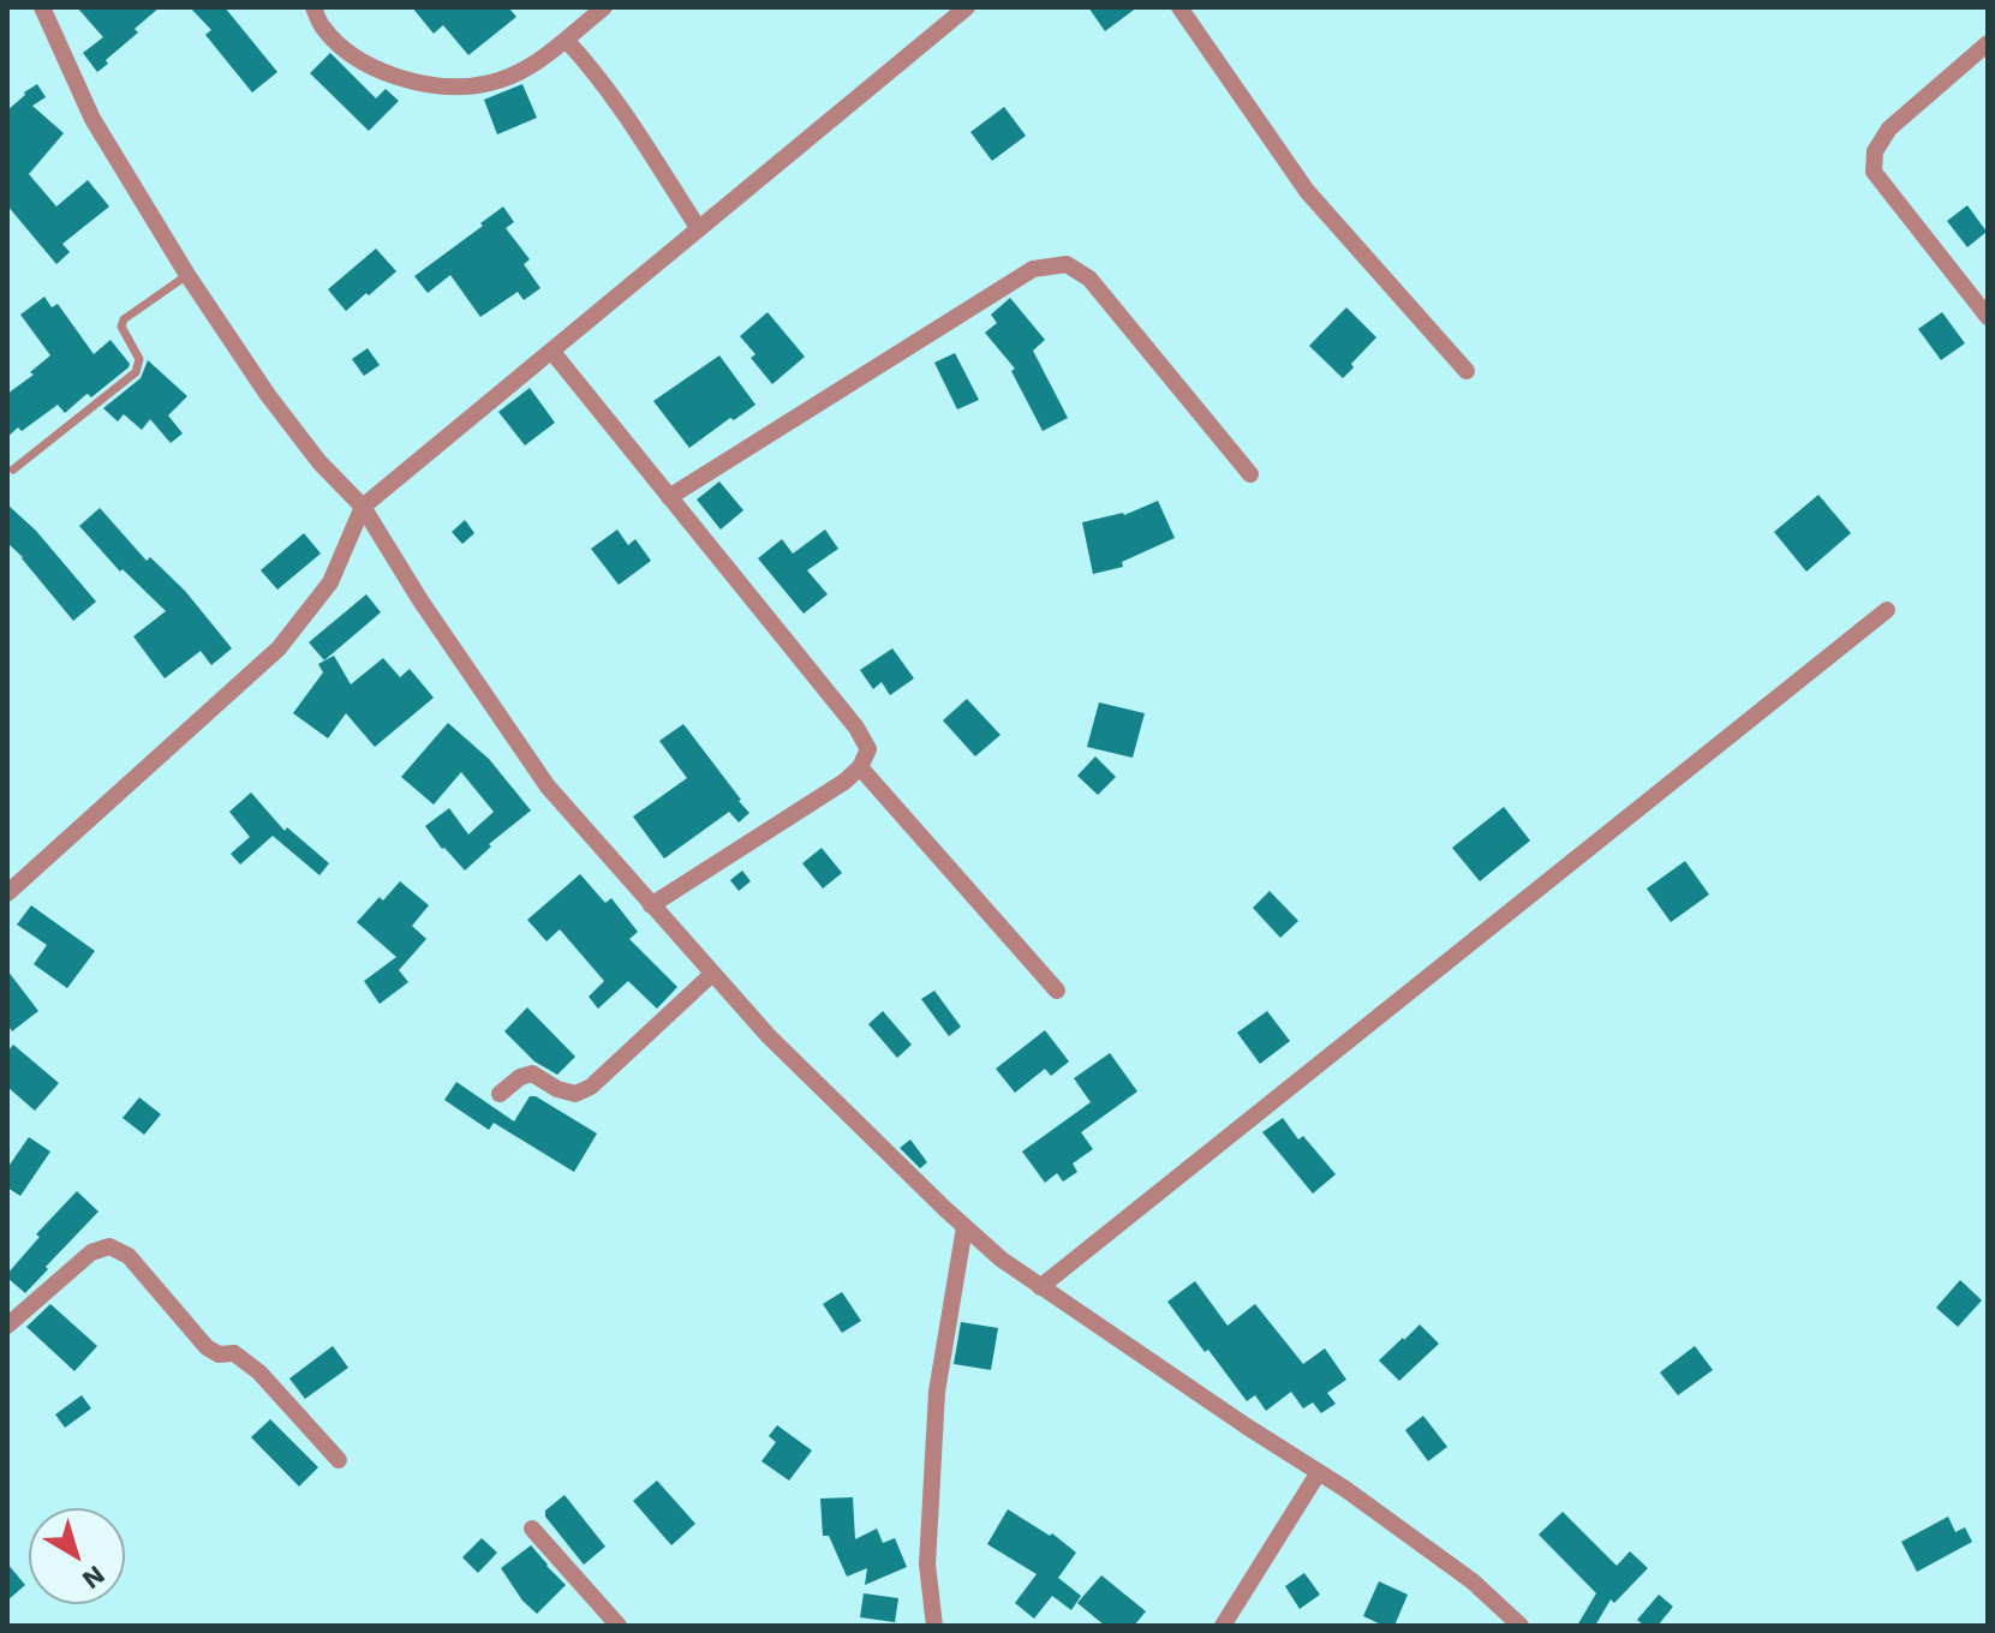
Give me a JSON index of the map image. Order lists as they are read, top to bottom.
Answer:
{
  "north": "bottom right"
}
